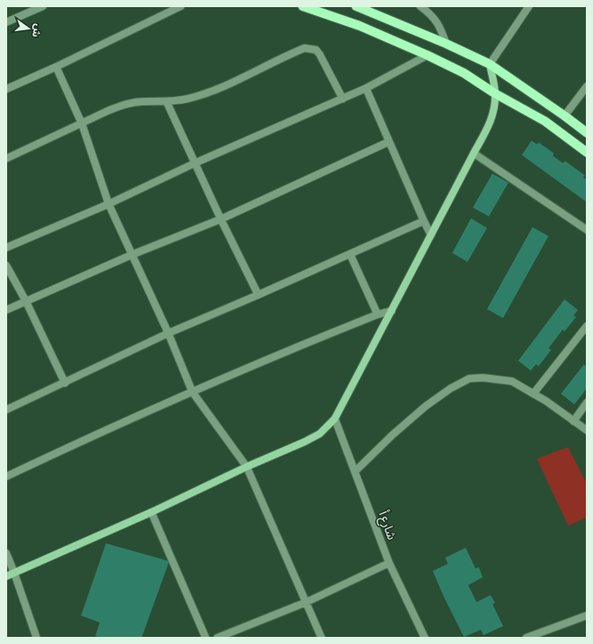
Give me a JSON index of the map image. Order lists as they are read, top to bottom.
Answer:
{
  "streets": {
    "street": ["شارع أ"]
  },
  "north": "right"
}
